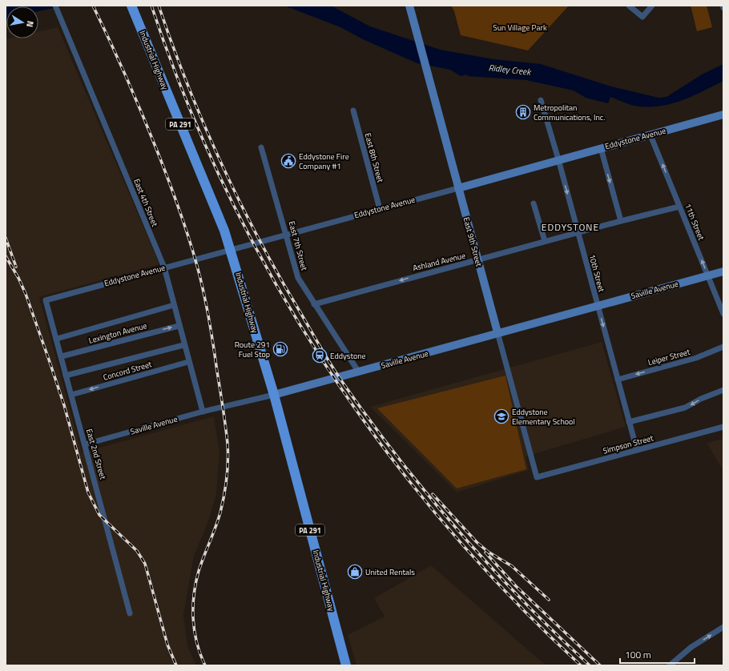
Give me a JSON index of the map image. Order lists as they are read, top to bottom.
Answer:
{
  "streets": {
    "main road": ["Industrial Highway", "PA 291"],
    "street": [
      "Eddystone Avenue",
      "East 8th Street",
      "East 4th Street",
      "11th Street",
      "East 9th Street",
      "East 7th Street",
      "Ashland Avenue",
      "10th Street",
      "Saville Avenue",
      "Lexington Avenue",
      "Leiper Street",
      "Concord Street",
      "Simpson Street",
      "East 2nd Street"
    ]
  },
  "crossings": [
    ["Industrial Highway", "Saville Avenue"],
    ["Eddystone Avenue", "East 8th Street"],
    ["Eddystone Avenue", "East 4th Street"],
    ["Eddystone Avenue", "11th Street"],
    ["Eddystone Avenue", "East 9th Street"],
    ["Eddystone Avenue", "East 7th Street"],
    ["Eddystone Avenue", "10th Street"],
    ["Eddystone Avenue", "East 2nd Street"],
    ["East 4th Street", "Saville Avenue"],
    ["East 4th Street", "Lexington Avenue"],
    ["East 4th Street", "Concord Street"],
    ["11th Street", "Ashland Avenue"],
    ["11th Street", "Saville Avenue"],
    ["East 9th Street", "Ashland Avenue"],
    ["East 9th Street", "Saville Avenue"],
    ["East 9th Street", "Simpson Street"],
    ["East 7th Street", "Ashland Avenue"],
    ["East 7th Street", "Saville Avenue"],
    ["Ashland Avenue", "10th Street"],
    ["10th Street", "Saville Avenue"],
    ["10th Street", "Leiper Street"],
    ["10th Street", "Simpson Street"],
    ["Saville Avenue", "East 2nd Street"],
    ["Lexington Avenue", "East 2nd Street"],
    ["Concord Street", "East 2nd Street"]
  ],
  "one_way": ["11th Street", "Ashland Avenue"],
  "districts": ["EDDYSTONE"],
  "water": ["Ridley Creek"],
  "parks": ["Sun Village Park"],
  "places": {
    "building": ["Metropolitan Communications, Inc."],
    "public building": ["Eddystone Fire Company #1"],
    "fuel station": ["Route 291 Fuel Stop"],
    "station": ["Eddystone"],
    "school or university": ["Eddystone Elementary School"],
    "shop": ["United Rentals"]
  },
  "scale_bar": "100 m",
  "north": "right"
}
